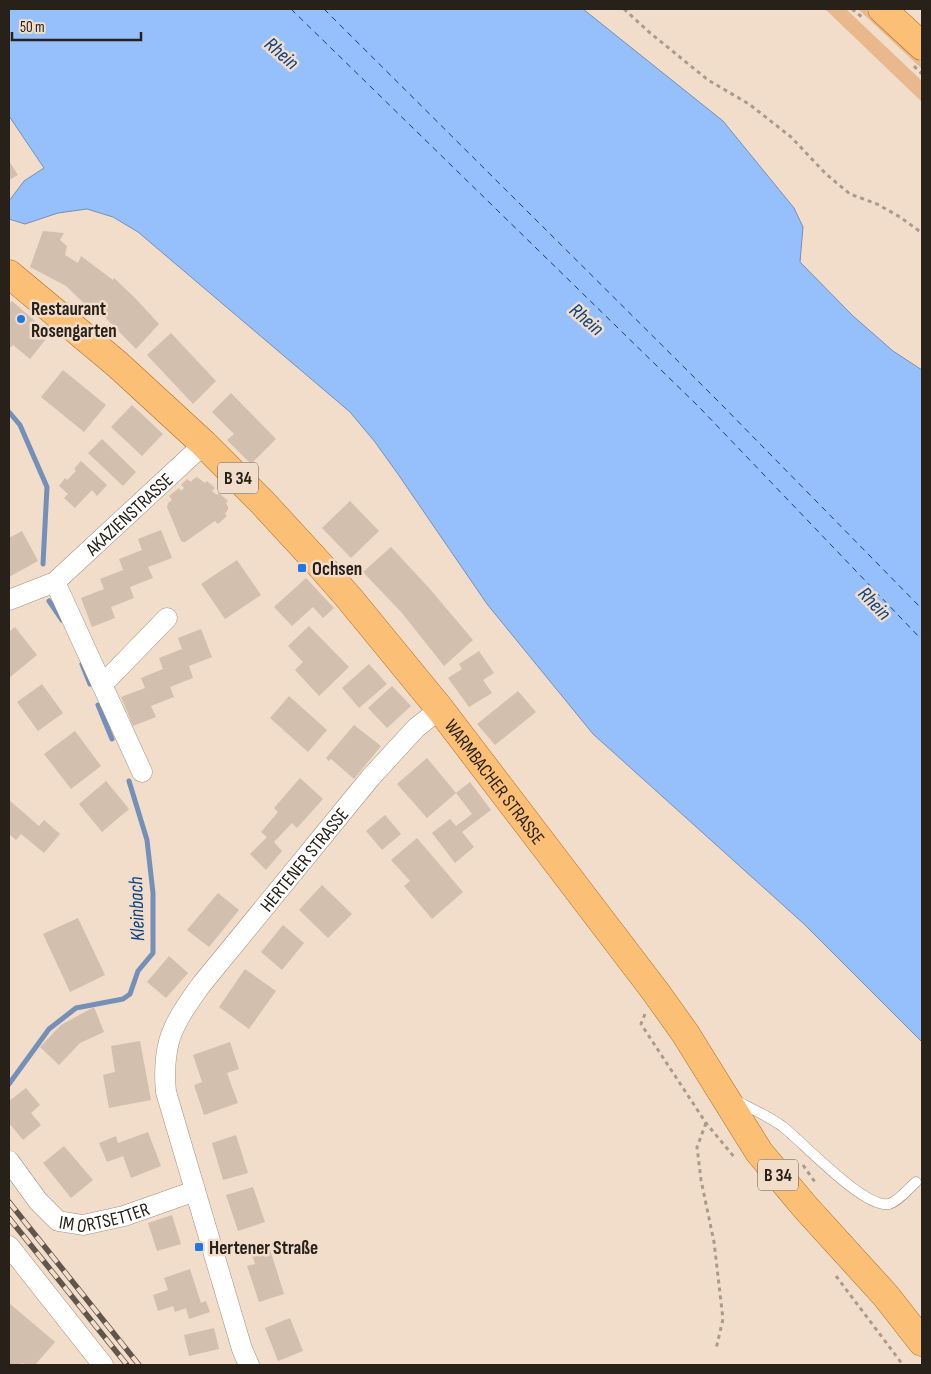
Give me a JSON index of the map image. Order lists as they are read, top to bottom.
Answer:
{
  "streets": {
    "main road": ["B 34", "WARMBACHER STRASSE"],
    "street": ["AKAZIENSTRASSE", "HERTENER STRASSE", "IM ORTSETTER"]
  },
  "crossings": [
    ["AKAZIENSTRASSE", "WARMBACHER STRASSE"],
    ["WARMBACHER STRASSE", "HERTENER STRASSE"],
    ["HERTENER STRASSE", "IM ORTSETTER"]
  ],
  "water": ["Rhein", "Kleinbach"],
  "places": {
    "other": ["Restaurant Rosengarten"],
    "transit": ["Ochsen", "Hertener Straße"]
  },
  "scale_bar": "50 m"
}
